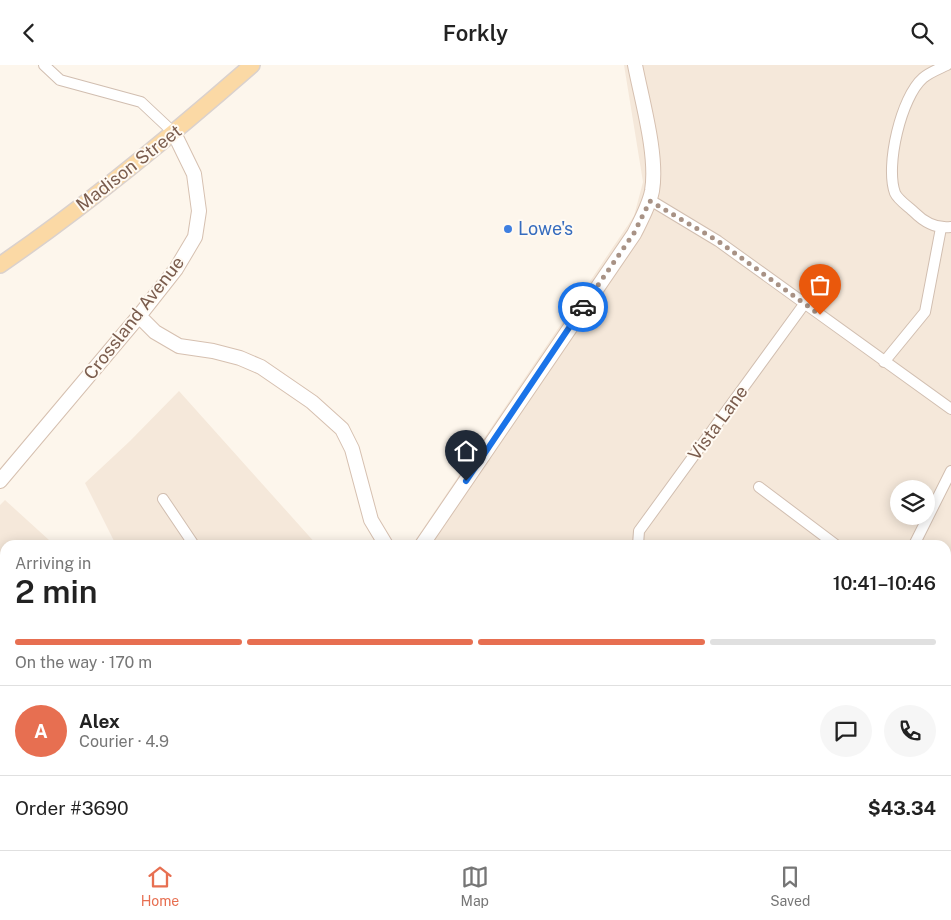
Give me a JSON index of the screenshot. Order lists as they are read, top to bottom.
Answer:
{
  "streets": {
    "main road": ["Madison Street"],
    "street": ["Crossland Avenue", "Vista Lane"]
  },
  "crossings": [
    ["Madison Street", "Crossland Avenue"]
  ],
  "places": ["Lowe's"],
  "page": {
    "header": "Forkly",
    "heading": ["2 min", "Arriving in", "10:41–10:46"],
    "panel": [
      "Alex",
      "Courier · 4.9",
      "Order #3690",
      "$43.34"
    ],
    "bar": "On the way · 170 m",
    "round": "A",
    "tabs": ["Home", "Map", "Saved"]
  }
}
